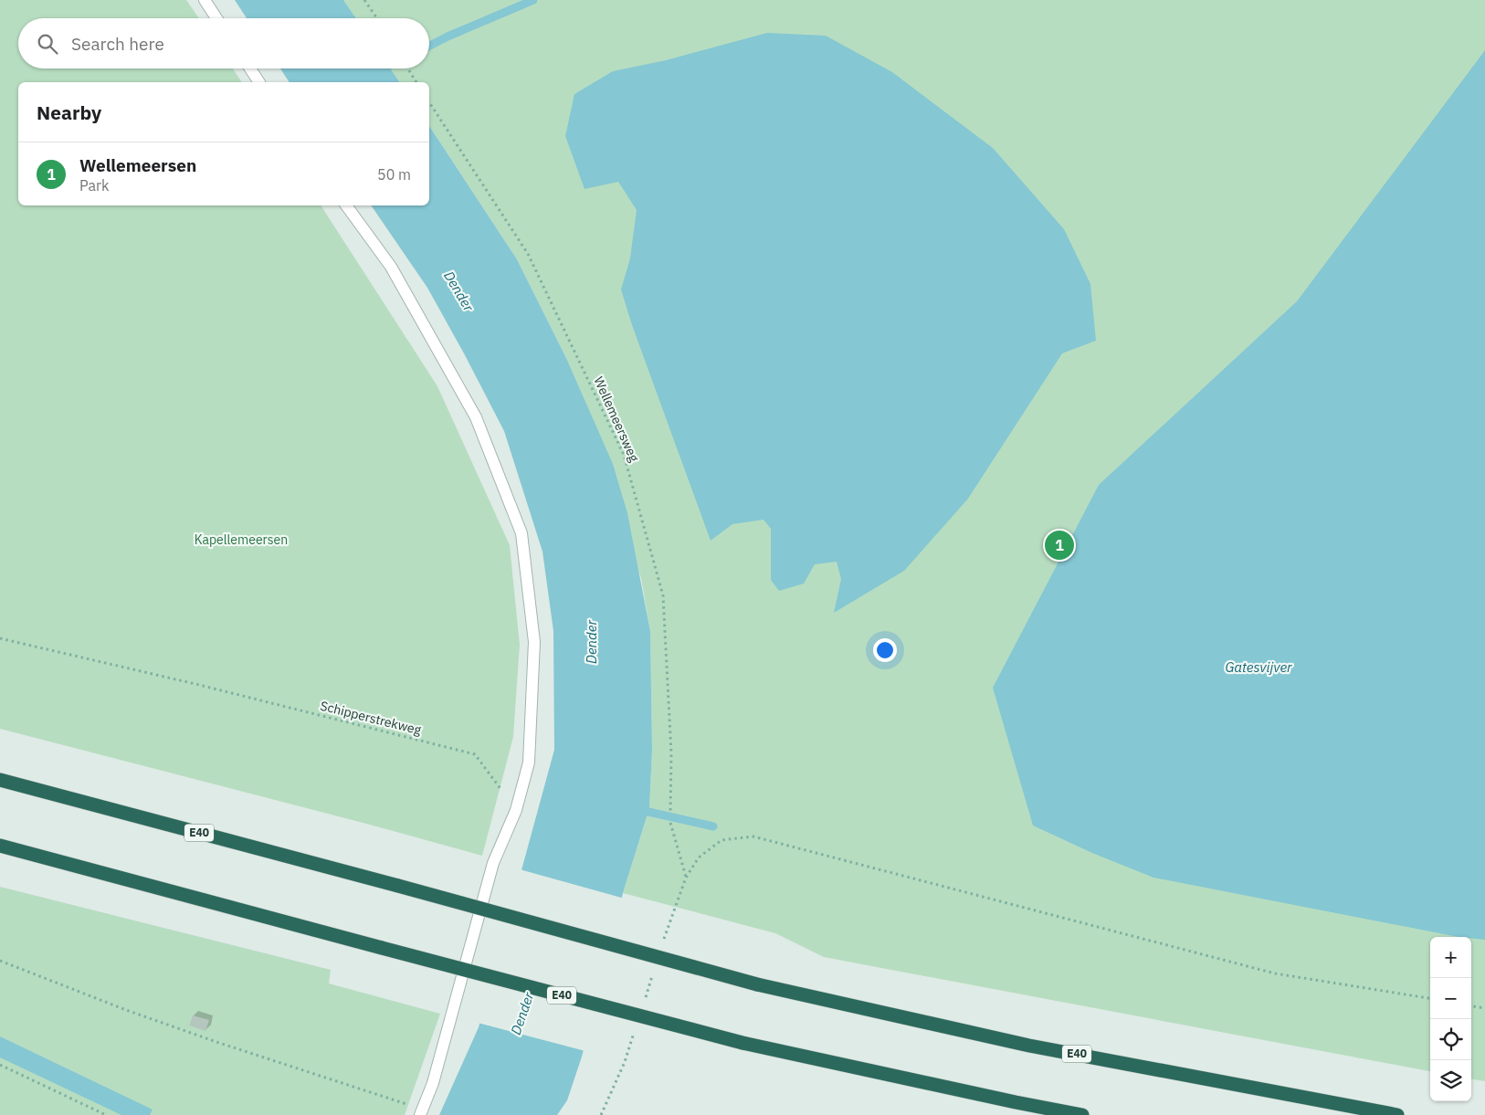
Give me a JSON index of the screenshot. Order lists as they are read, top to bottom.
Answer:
{
  "streets": {
    "highway": ["E40"],
    "path": ["Wellemeersweg", "Schipperstrekweg"]
  },
  "water": ["Dender", "Gatesvijver"],
  "parks": ["Kapellemeersen"],
  "page": {
    "search": "Search here",
    "heading": "Nearby",
    "list": [
      {
        "mark": "1",
        "name": "Wellemeersen",
        "note": "Park",
        "value": "50 m"
      }
    ],
    "pins": "1",
    "map_buttons": ["+", "−"]
  }
}
